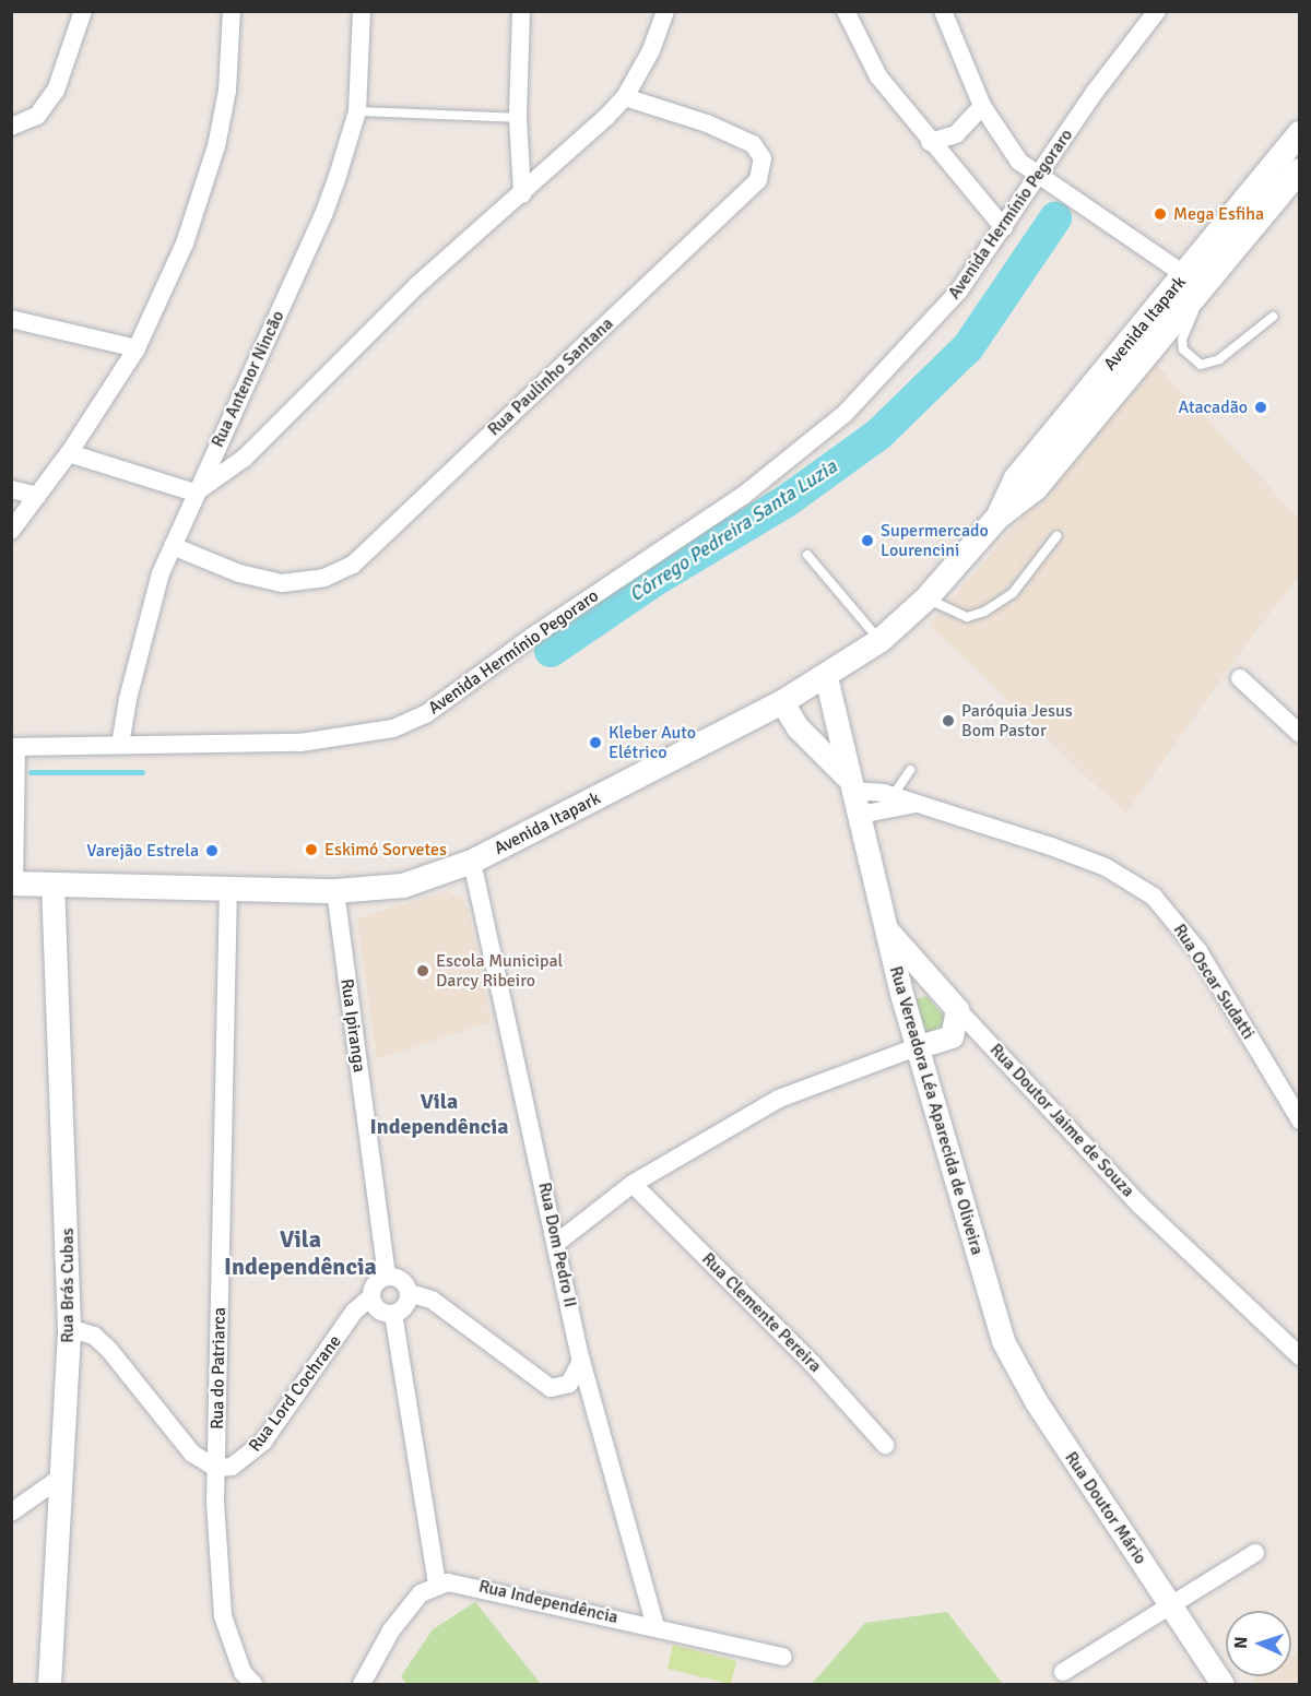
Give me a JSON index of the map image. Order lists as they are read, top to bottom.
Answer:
{
  "streets": {
    "main road": ["Avenida Itapark"],
    "street": [
      "Avenida Hermínio Pegoraro",
      "Rua Paulinho Santana",
      "Rua Antenor Nincão",
      "Rua Oscar Sudatti",
      "Rua Ipiranga",
      "Rua Vereadora Léa Aparecida de Oliveira",
      "Rua Doutor Jaime de Souza",
      "Rua Dom Pedro II",
      "Rua Brás Cubas",
      "Rua Clemente Pereira",
      "Rua do Patriarca",
      "Rua Lord Cochrane",
      "Rua Doutor Mário",
      "Rua Independência"
    ]
  },
  "crossings": [
    ["Avenida Hermínio Pegoraro", "Rua Antenor Nincão"],
    ["Avenida Itapark", "Rua Ipiranga"],
    ["Avenida Itapark", "Rua Vereadora Léa Aparecida de Oliveira"],
    ["Avenida Itapark", "Rua Dom Pedro II"],
    ["Avenida Itapark", "Rua Brás Cubas"],
    ["Avenida Itapark", "Rua do Patriarca"],
    ["Rua Paulinho Santana", "Rua Antenor Nincão"],
    ["Rua Oscar Sudatti", "Rua Vereadora Léa Aparecida de Oliveira"],
    ["Rua Ipiranga", "Rua Lord Cochrane"],
    ["Rua Vereadora Léa Aparecida de Oliveira", "Rua Doutor Jaime de Souza"],
    ["Rua Vereadora Léa Aparecida de Oliveira", "Rua Doutor Mário"],
    ["Rua Dom Pedro II", "Rua Independência"],
    ["Rua do Patriarca", "Rua Lord Cochrane"]
  ],
  "districts": ["Vila Independência", "Vila Independência"],
  "water": ["Córrego Pedreira Santa Luzia"],
  "places": [
    "Mega Esfiha",
    "Atacadão",
    "Supermercado Lourencini",
    "Paróquia Jesus Bom Pastor",
    "Kleber Auto Elétrico",
    "Eskimó Sorvetes",
    "Varejão Estrela",
    "Escola Municipal Darcy Ribeiro"
  ],
  "north": "left"
}
